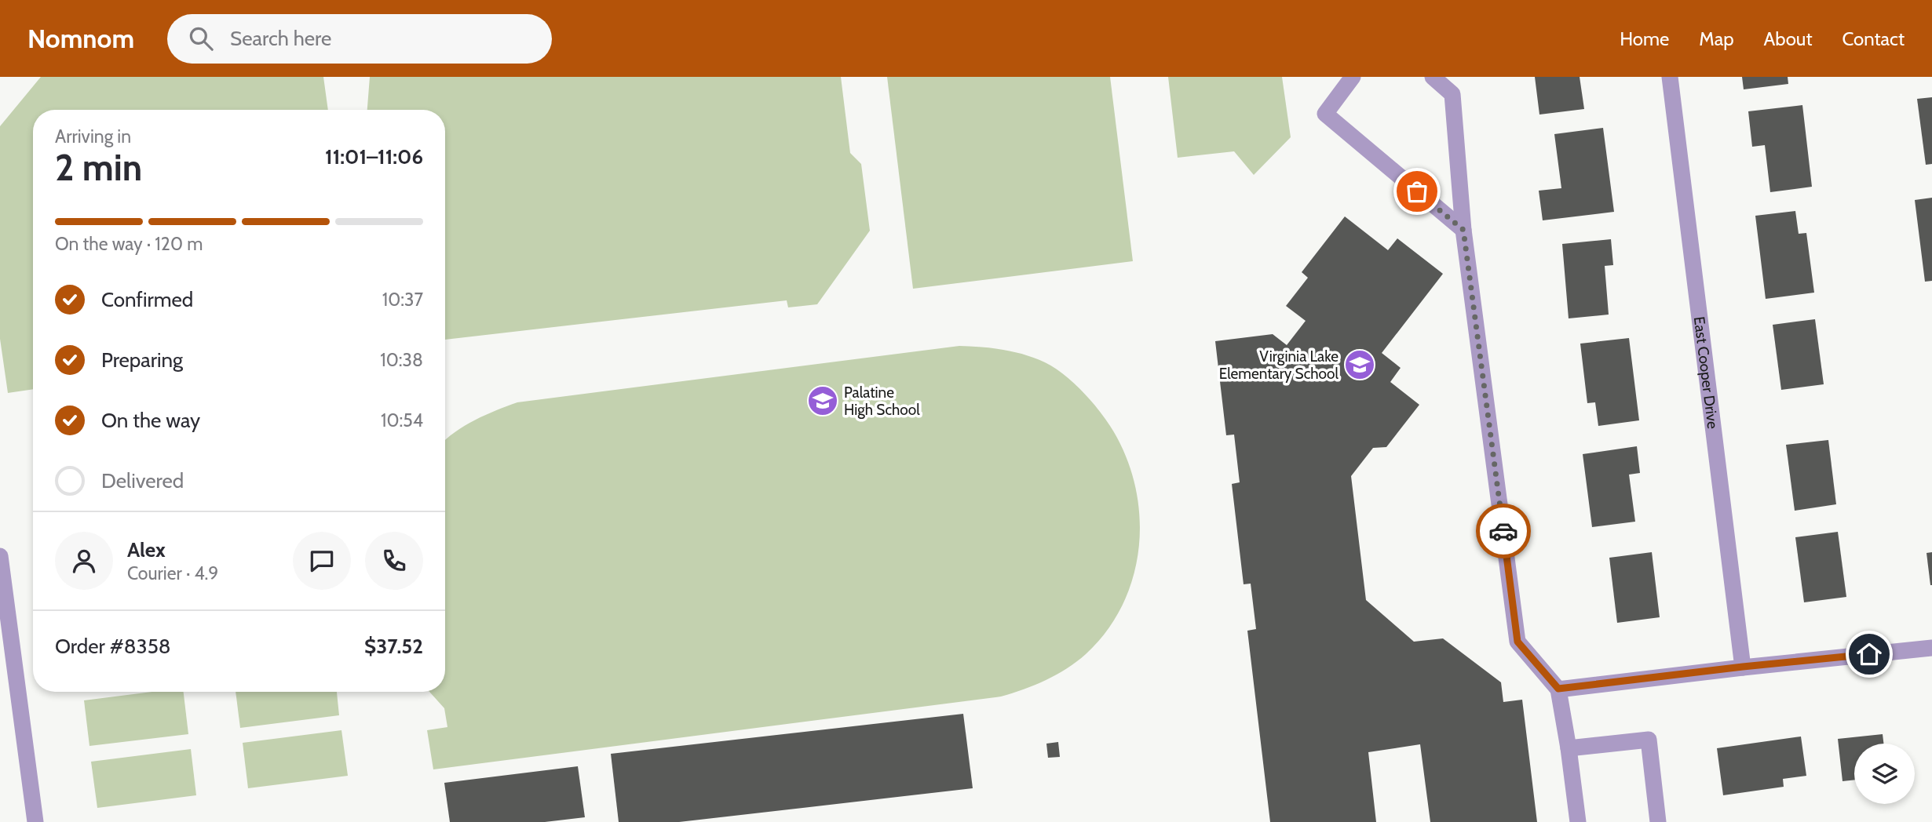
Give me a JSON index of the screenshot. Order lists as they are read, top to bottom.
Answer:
{
  "streets": {
    "street": ["East Cooper Drive"]
  },
  "places": {
    "school or university": ["Virginia Lake Elementary School", "Palatine High School"]
  },
  "page": {
    "header": "Nomnom",
    "search": "Search here",
    "nav": [
      "Home",
      "Map",
      "About",
      "Contact"
    ],
    "heading": ["2 min", "Arriving in", "11:01–11:06"],
    "panel": [
      "Alex",
      "Courier · 4.9",
      "Order #8358",
      "$37.52"
    ],
    "bar": "On the way · 120 m",
    "list": [
      ["Confirmed", "10:37"],
      ["Preparing", "10:38"],
      ["On the way", "10:54"],
      "Delivered"
    ]
  }
}
